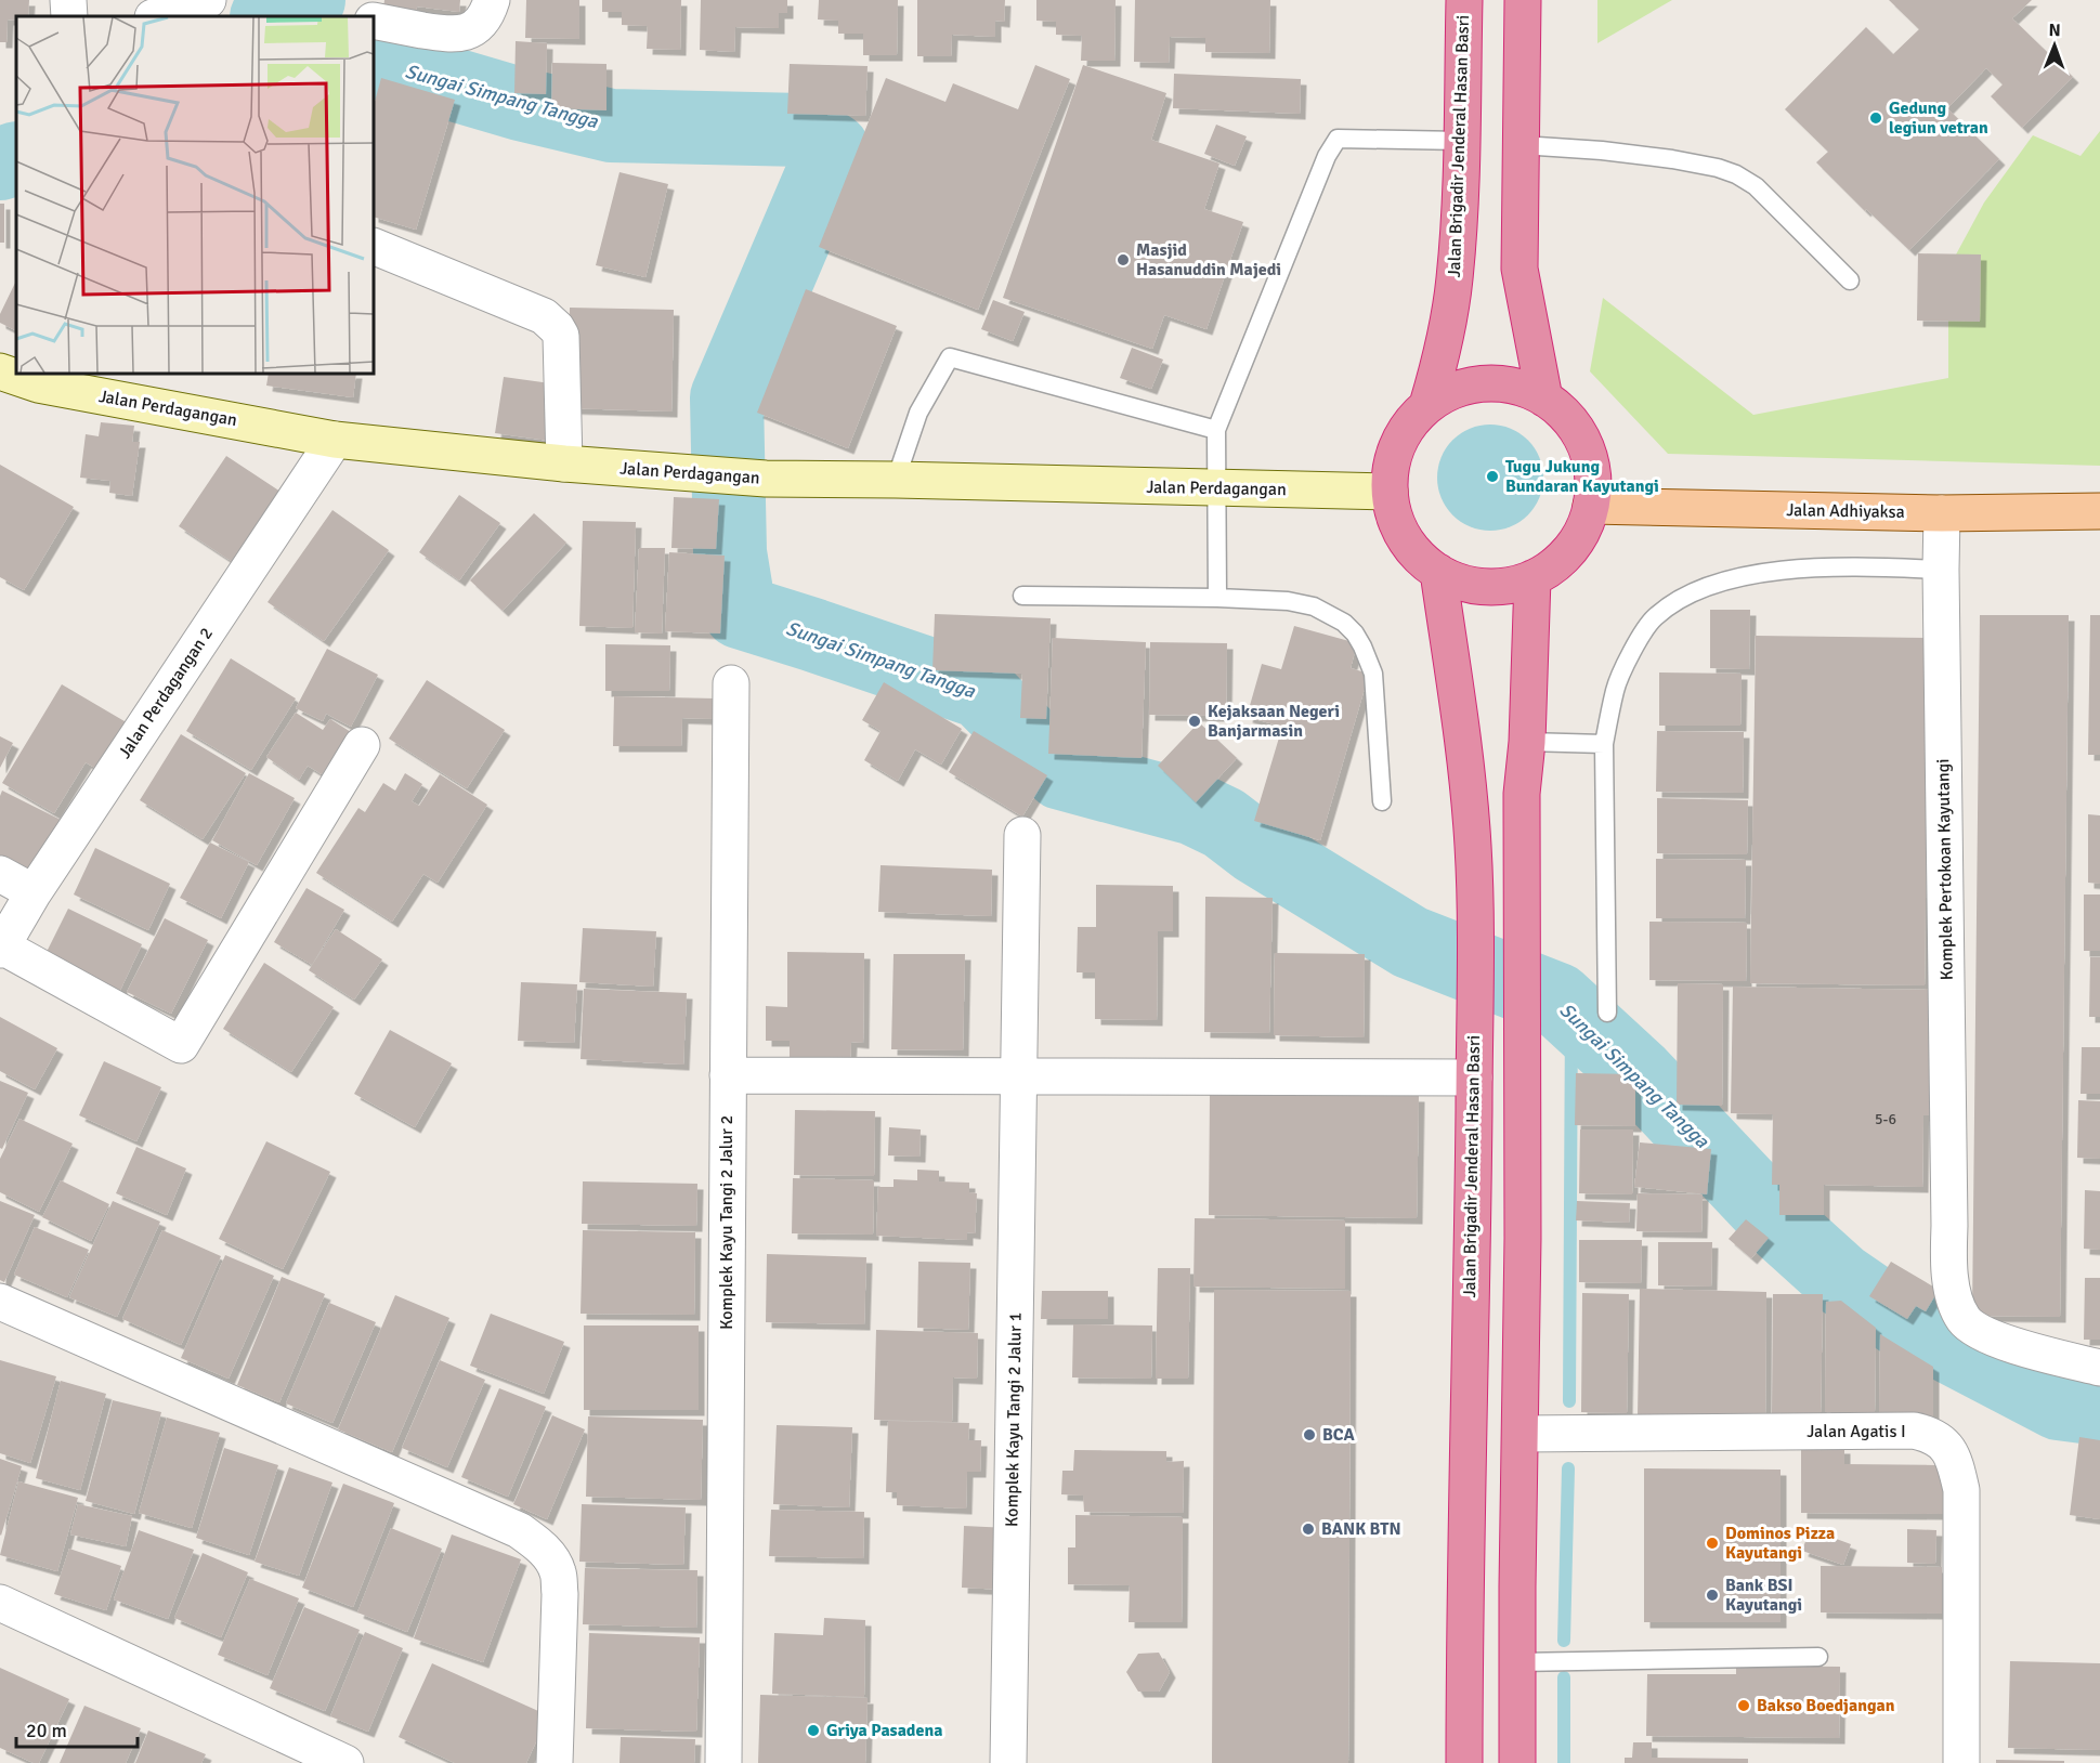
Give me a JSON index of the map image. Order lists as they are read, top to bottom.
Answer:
{
  "streets": {
    "highway": ["Jalan Brigadir Jenderal Hasan Basri"],
    "main road": ["Jalan Adhiyaksa"],
    "street": [
      "Jalan Perdagangan",
      "Jalan Perdagangan 2",
      "Komplek Pertokoan Kayutangi",
      "Komplek Kayu Tangi 2 Jalur 2",
      "Komplek Kayu Tangi 2 Jalur 1",
      "Jalan Agatis I"
    ]
  },
  "crossings": [
    ["Jalan Brigadir Jenderal Hasan Basri", "Jalan Perdagangan"],
    ["Jalan Brigadir Jenderal Hasan Basri", "Jalan Adhiyaksa"],
    ["Jalan Perdagangan", "Jalan Adhiyaksa"],
    ["Jalan Perdagangan", "Jalan Perdagangan 2"],
    ["Jalan Adhiyaksa", "Komplek Pertokoan Kayutangi"]
  ],
  "water": ["Sungai Simpang Tangga"],
  "places": [
    "Gedung legiun vetran",
    "Masjid Hasanuddin Majedi",
    "Tugu Jukung Bundaran Kayutangi",
    "Kejaksaan Negeri Banjarmasin",
    "BCA",
    "BANK BTN",
    "Dominos Pizza Kayutangi",
    "Bank BSI Kayutangi",
    "Bakso Boedjangan",
    "Griya Pasadena"
  ],
  "house_numbers": ["5-6"],
  "scale_bar": "20 m",
  "north": "top"
}
